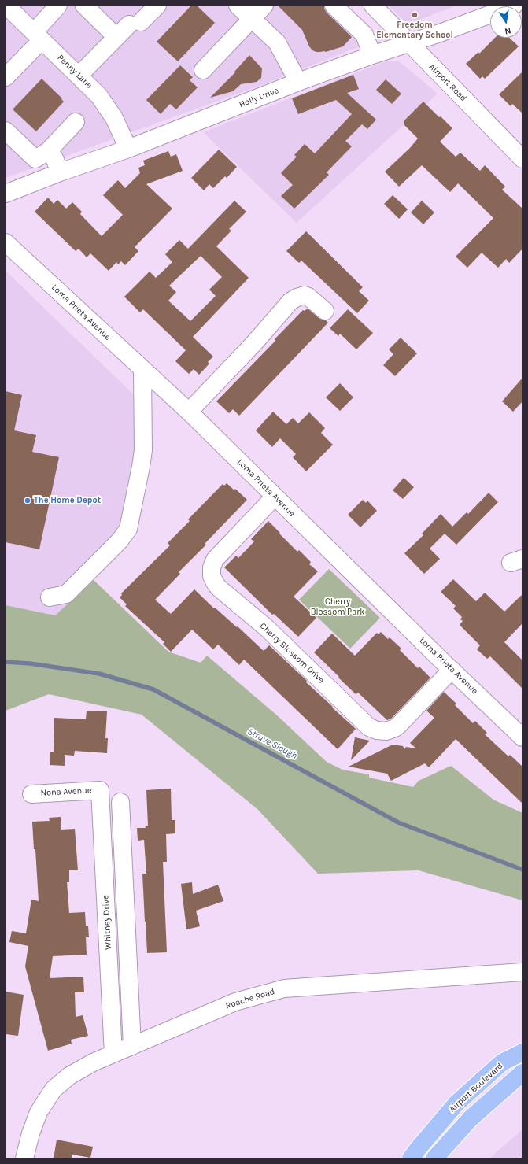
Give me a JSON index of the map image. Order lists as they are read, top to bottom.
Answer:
{
  "streets": {
    "main road": ["Airport Boulevard"],
    "street": [
      "Penny Lane",
      "Airport Road",
      "Holly Drive",
      "Loma Prieta Avenue",
      "Cherry Blossom Drive",
      "Nona Avenue",
      "Whitney Drive",
      "Roache Road"
    ]
  },
  "crossings": [
    ["Penny Lane", "Holly Drive"],
    ["Airport Road", "Holly Drive"],
    ["Loma Prieta Avenue", "Cherry Blossom Drive"],
    ["Nona Avenue", "Whitney Drive"],
    ["Whitney Drive", "Roache Road"]
  ],
  "water": ["Struve Slough"],
  "parks": ["Cherry Blossom Park"],
  "places": ["Freedom Elementary School", "The Home Depot"],
  "north": "bottom"
}
